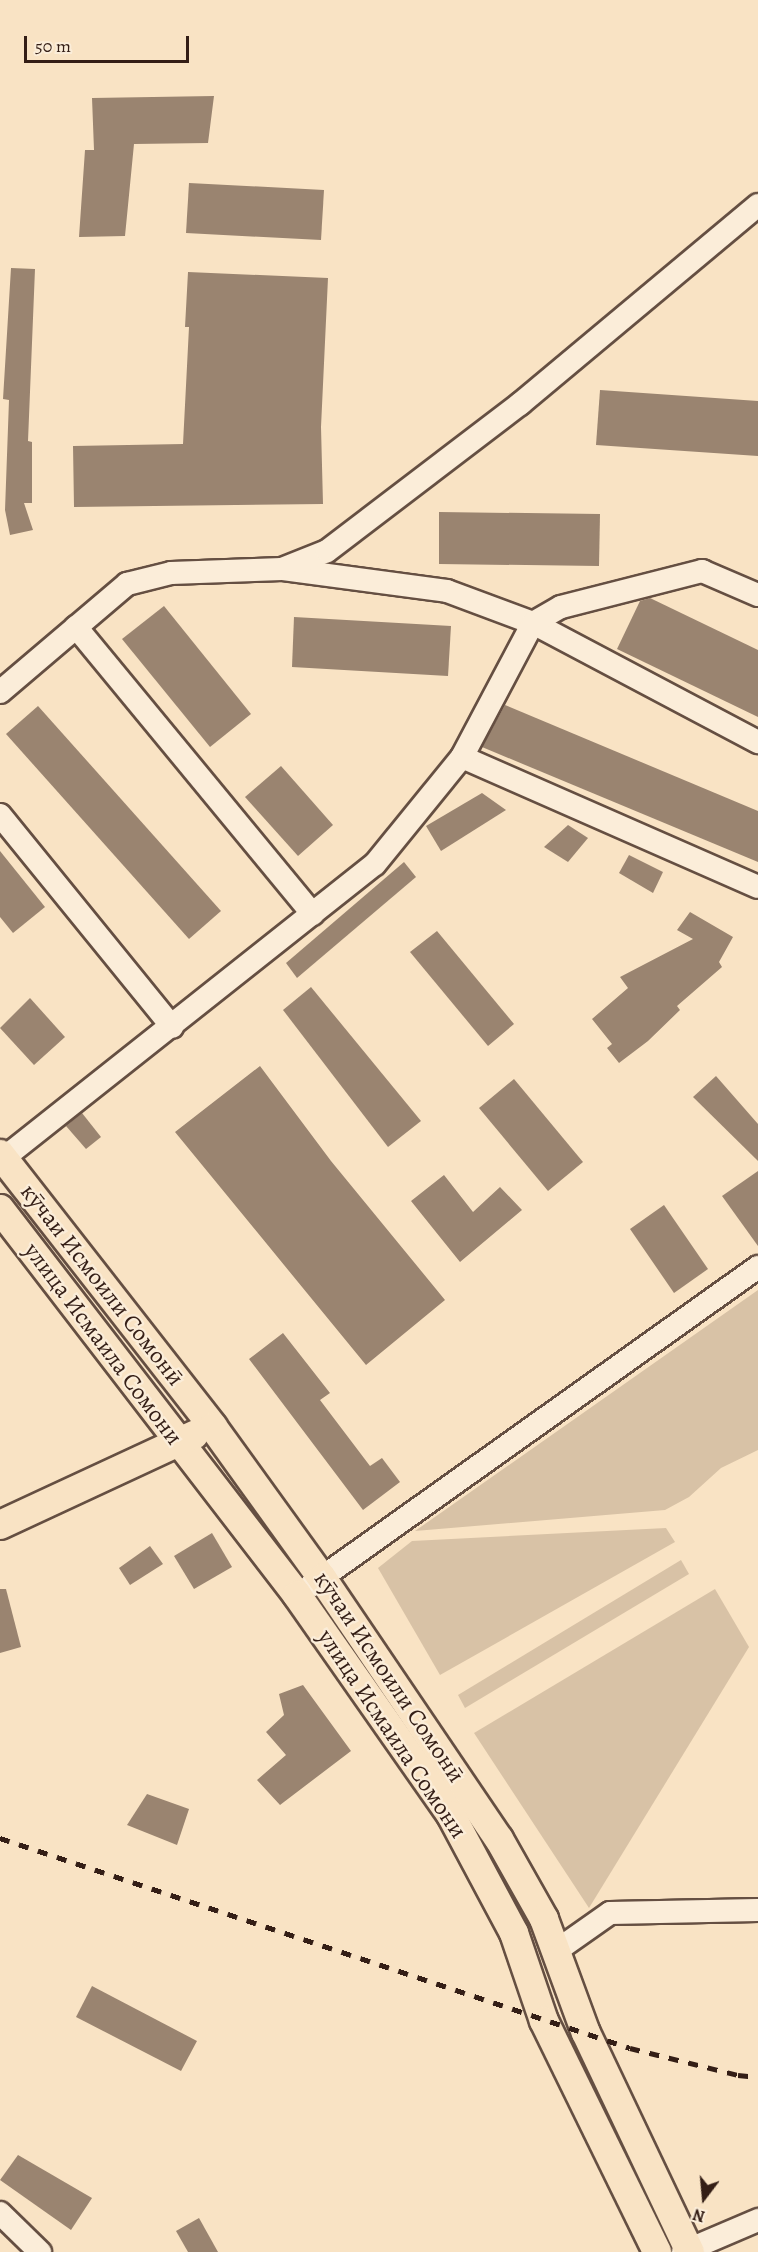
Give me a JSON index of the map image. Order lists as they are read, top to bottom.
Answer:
{
  "streets": {
    "main road": ["кӯчаи Исмоили Сомонӣ", "улица Исмаила Сомони"]
  },
  "scale_bar": "50 m",
  "north": "bottom"
}
